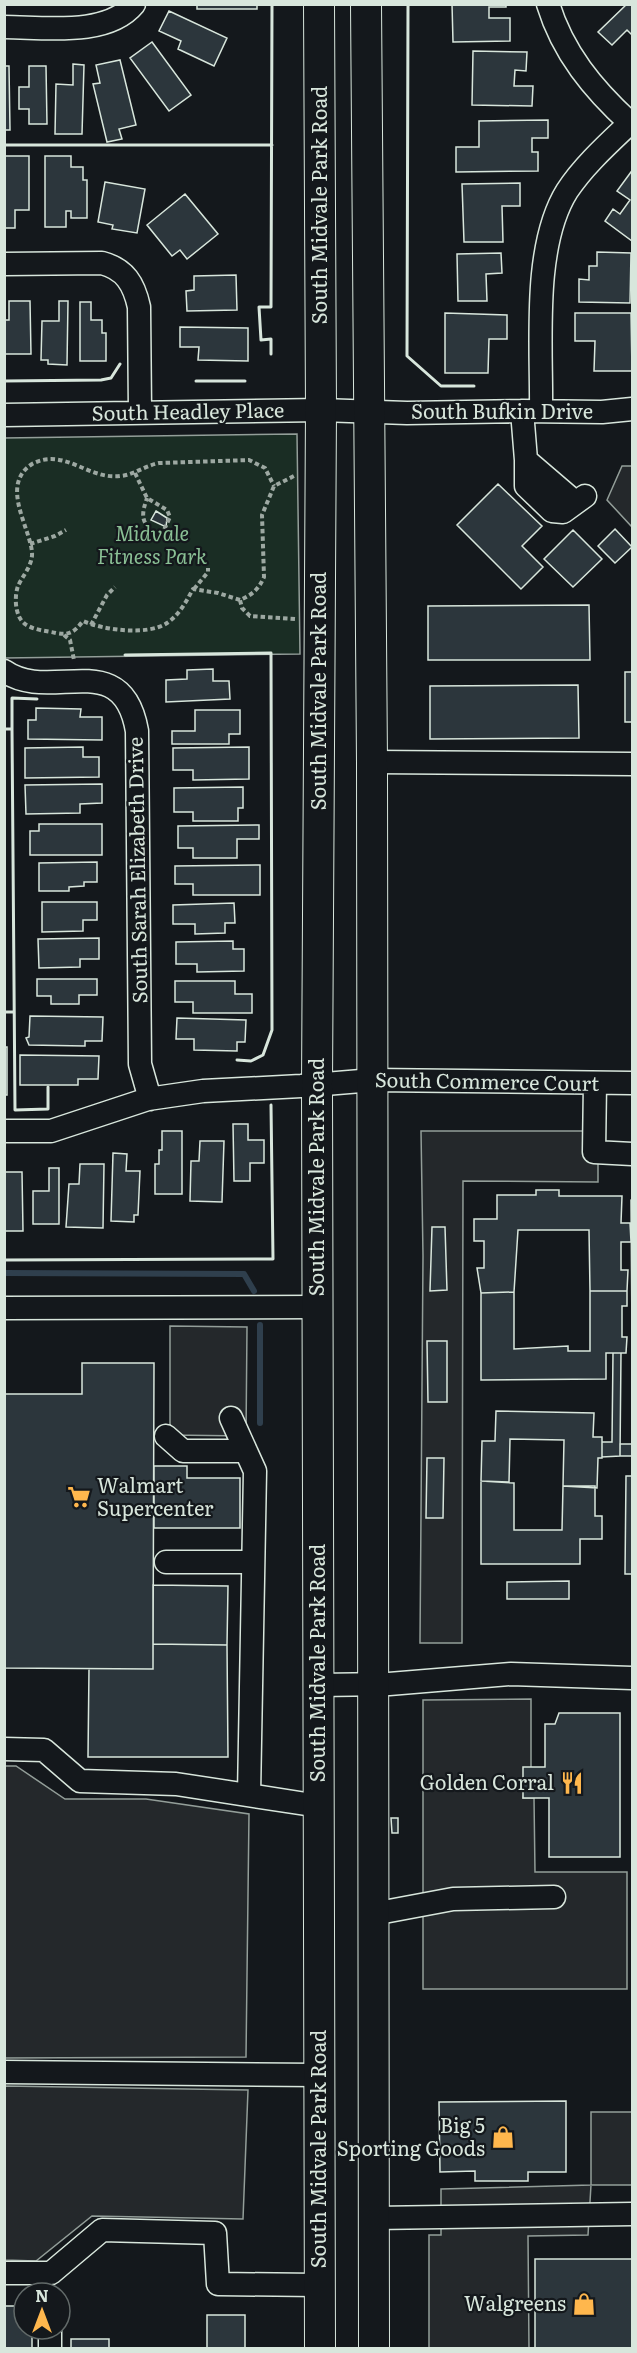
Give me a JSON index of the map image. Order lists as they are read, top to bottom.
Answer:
{
  "streets": {
    "main road": ["South Midvale Park Road"],
    "street": [
      "South Headley Place",
      "South Bufkin Drive",
      "South Sarah Elizabeth Drive",
      "South Commerce Court"
    ]
  },
  "crossings": [
    ["South Midvale Park Road", "South Headley Place"],
    ["South Midvale Park Road", "South Commerce Court"],
    ["South Headley Place", "South Bufkin Drive"],
    ["South Sarah Elizabeth Drive", "South Commerce Court"]
  ],
  "parks": ["Midvale Fitness Park"],
  "places": {
    "supermarket": ["Walmart Supercenter"],
    "restaurant": ["Golden Corral"],
    "shop": ["Big 5 Sporting Goods", "Walgreens"]
  },
  "north": "top"
}
